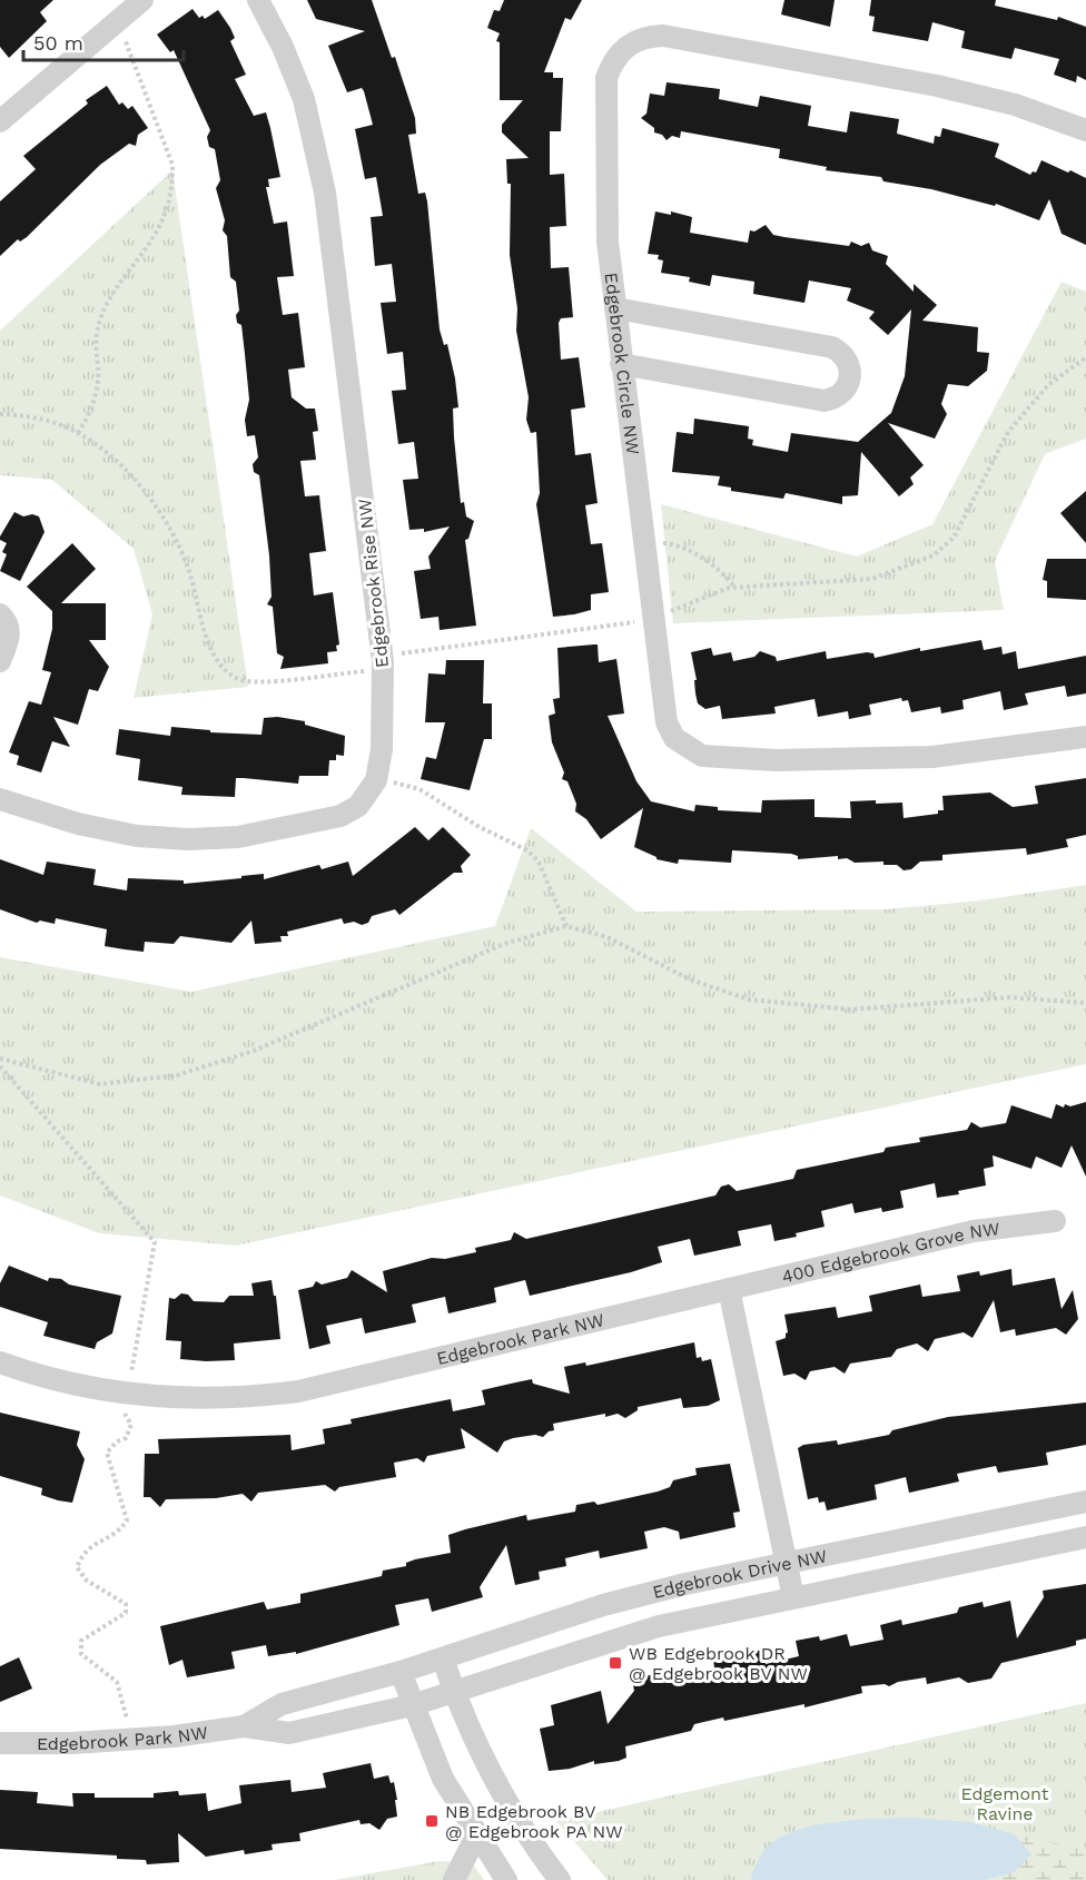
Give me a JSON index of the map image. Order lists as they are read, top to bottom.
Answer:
{
  "streets": {
    "street": [
      "Edgebrook Circle NW",
      "Edgebrook Rise NW",
      "400 Edgebrook Grove NW",
      "Edgebrook Park NW",
      "Edgebrook Drive NW"
    ]
  },
  "crossings": [
    ["400 Edgebrook Grove NW", "Edgebrook Park NW"],
    ["Edgebrook Park NW", "Edgebrook Drive NW"]
  ],
  "parks": ["Edgemont Ravine"],
  "places": {
    "transit": ["WB Edgebrook DR @ Edgebrook BV NW", "NB Edgebrook BV @ Edgebrook PA NW"]
  },
  "scale_bar": "50 m"
}
